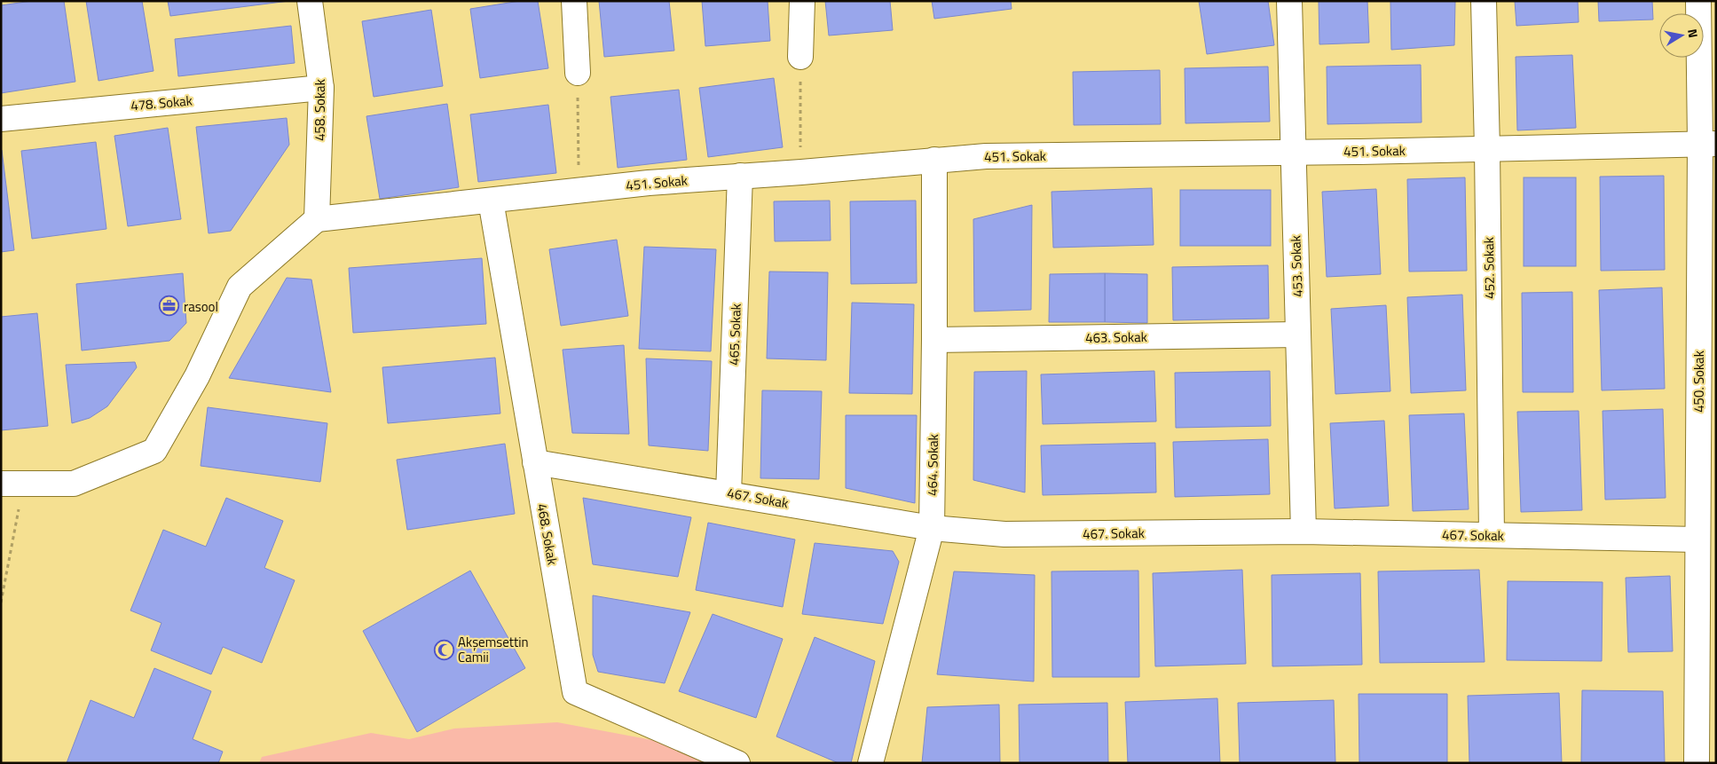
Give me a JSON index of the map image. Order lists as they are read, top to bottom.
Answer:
{
  "streets": {
    "street": [
      "478. Sokak",
      "458. Sokak",
      "451. Sokak",
      "453. Sokak",
      "452. Sokak",
      "465. Sokak",
      "463. Sokak",
      "450. Sokak",
      "464. Sokak",
      "467. Sokak",
      "468. Sokak"
    ]
  },
  "crossings": [
    ["478. Sokak", "458. Sokak"],
    ["458. Sokak", "451. Sokak"],
    ["451. Sokak", "453. Sokak"],
    ["451. Sokak", "452. Sokak"],
    ["451. Sokak", "465. Sokak"],
    ["451. Sokak", "450. Sokak"],
    ["451. Sokak", "464. Sokak"],
    ["451. Sokak", "468. Sokak"],
    ["453. Sokak", "463. Sokak"],
    ["453. Sokak", "467. Sokak"],
    ["452. Sokak", "467. Sokak"],
    ["465. Sokak", "467. Sokak"],
    ["463. Sokak", "464. Sokak"],
    ["450. Sokak", "467. Sokak"],
    ["464. Sokak", "467. Sokak"],
    ["467. Sokak", "468. Sokak"]
  ],
  "places": {
    "office": ["rasool"],
    "mosque": ["Akşemsettin Camii"]
  },
  "north": "right"
}
